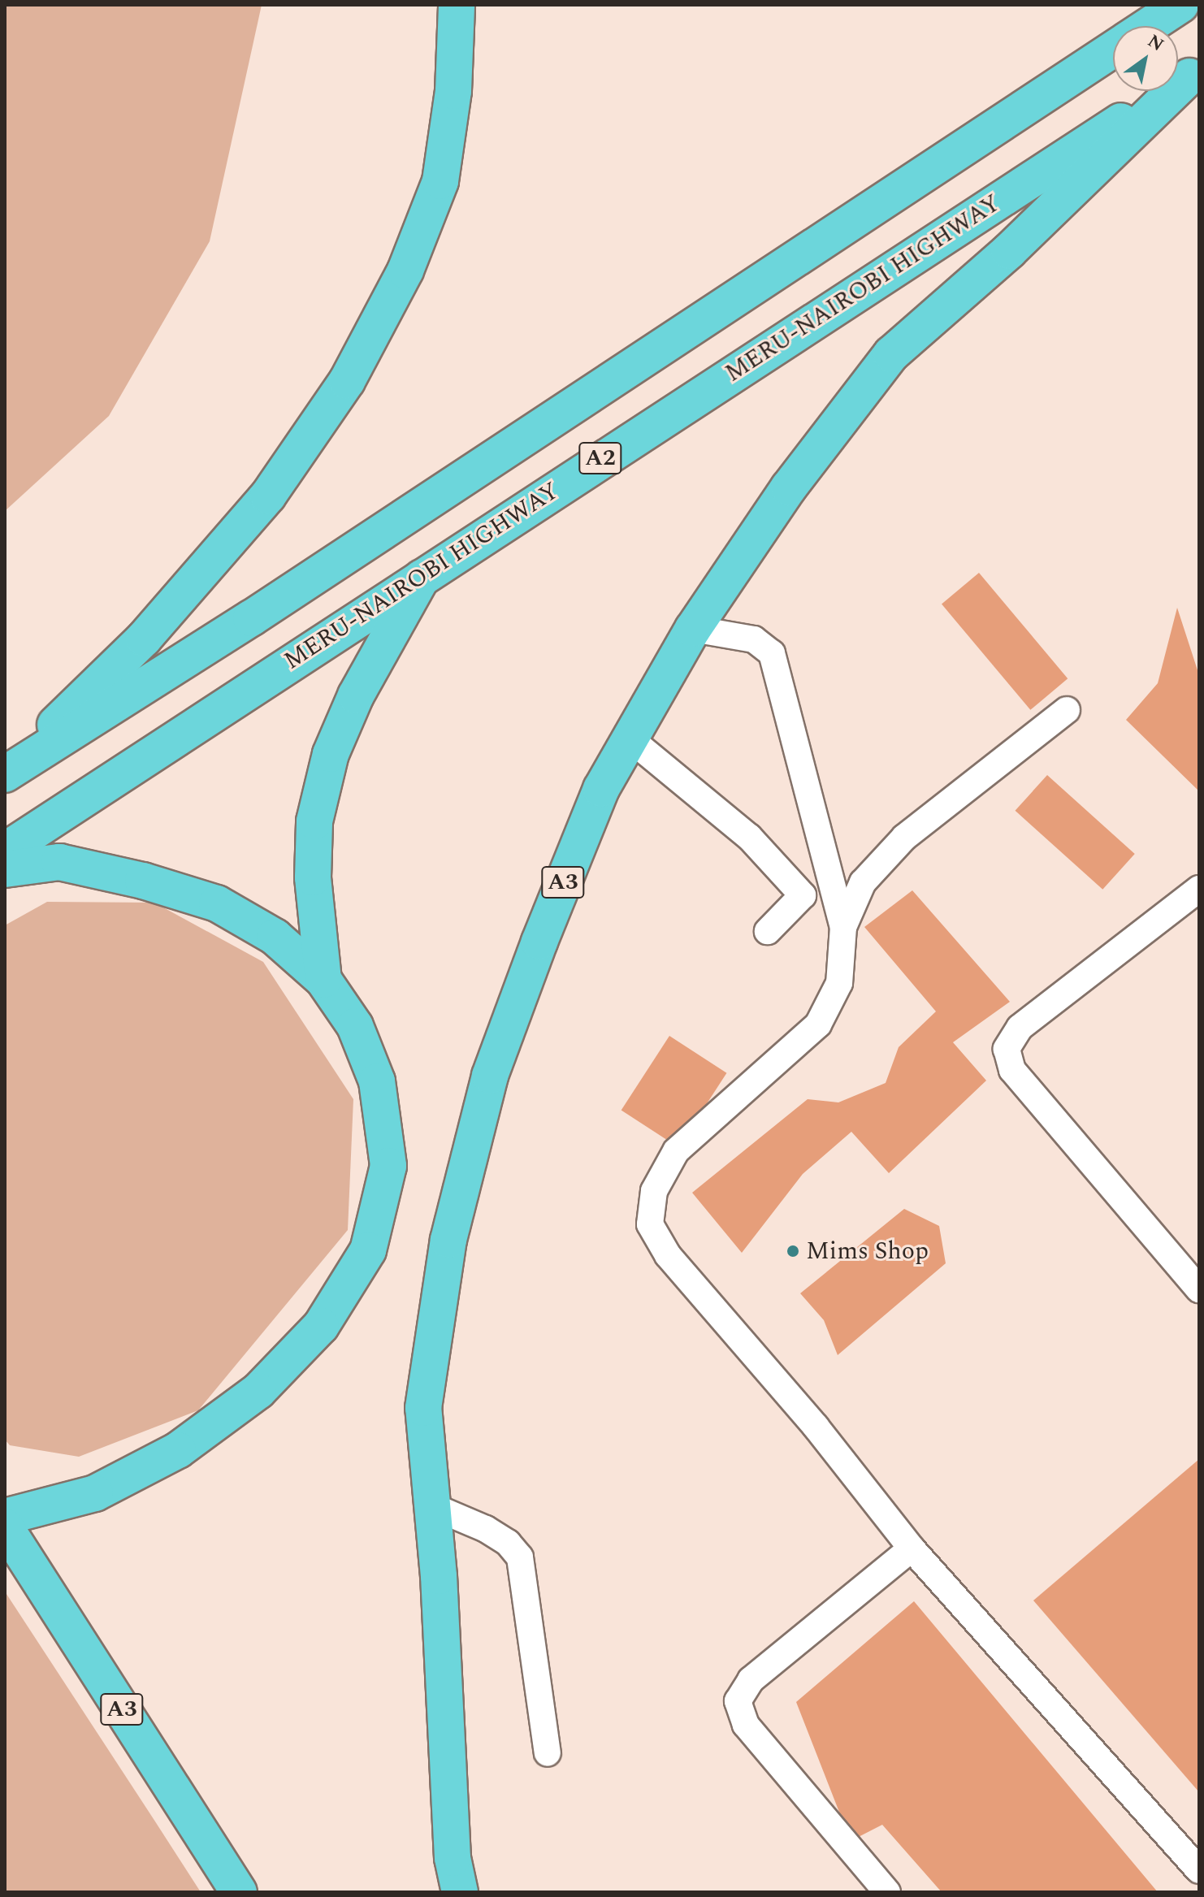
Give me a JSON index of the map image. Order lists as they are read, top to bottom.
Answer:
{
  "streets": {
    "highway": ["MERU-NAIROBI HIGHWAY", "A2", "A3"]
  },
  "crossings": [
    ["MERU-NAIROBI HIGHWAY", "A3"]
  ],
  "places": ["Mims Shop"],
  "north": "top right"
}
